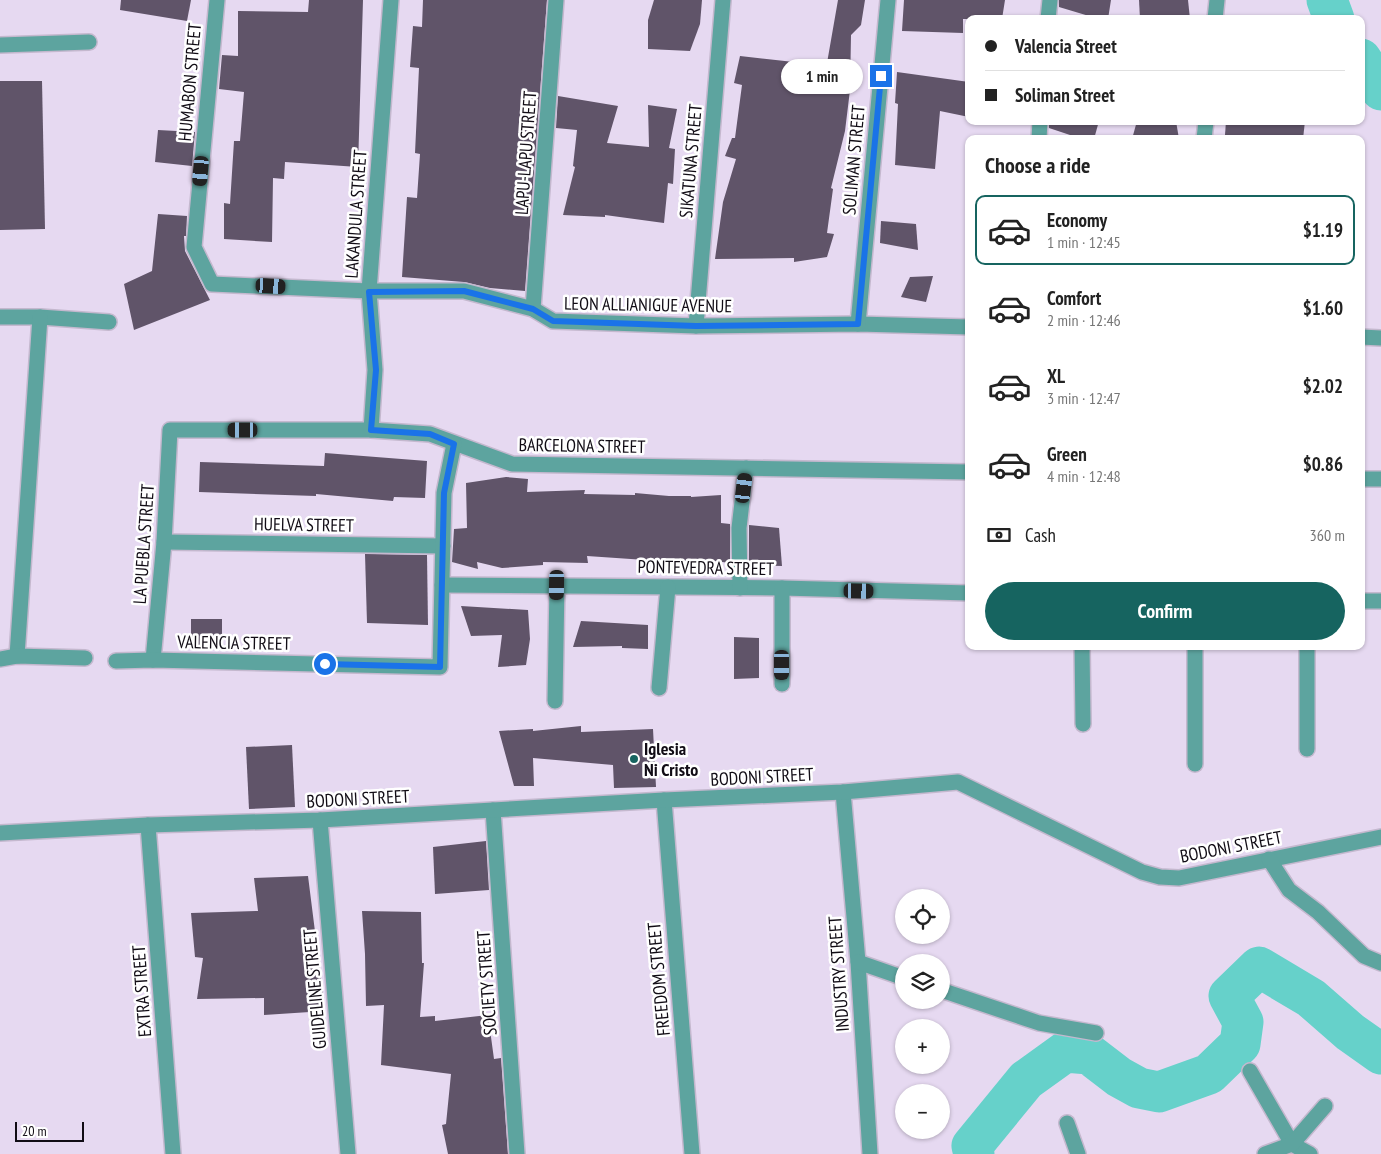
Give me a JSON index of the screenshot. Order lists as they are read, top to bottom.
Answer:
{
  "streets": {
    "street": [
      "HUMABON STREET",
      "LAPU-LAPU STREET",
      "SOLIMAN STREET",
      "SIKATUNA STREET",
      "LAKANDULA STREET",
      "LEON ALLIANIGUE AVENUE",
      "BARCELONA STREET",
      "HUELVA STREET",
      "LA PUEBLA STREET",
      "PONTEVEDRA STREET",
      "VALENCIA STREET",
      "BODONI STREET",
      "INDUSTRY STREET",
      "FREEDOM STREET",
      "SOCIETY STREET",
      "GUIDELINE STREET",
      "EXTRA STREET"
    ]
  },
  "crossings": [
    ["HUMABON STREET", "LEON ALLIANIGUE AVENUE"],
    ["LAPU-LAPU STREET", "LEON ALLIANIGUE AVENUE"],
    ["SOLIMAN STREET", "LEON ALLIANIGUE AVENUE"],
    ["SIKATUNA STREET", "LEON ALLIANIGUE AVENUE"],
    ["LAKANDULA STREET", "LEON ALLIANIGUE AVENUE"],
    ["LAKANDULA STREET", "BARCELONA STREET"],
    ["BARCELONA STREET", "LA PUEBLA STREET"],
    ["HUELVA STREET", "LA PUEBLA STREET"],
    ["LA PUEBLA STREET", "VALENCIA STREET"],
    ["PONTEVEDRA STREET", "VALENCIA STREET"],
    ["BODONI STREET", "INDUSTRY STREET"],
    ["BODONI STREET", "FREEDOM STREET"],
    ["BODONI STREET", "SOCIETY STREET"],
    ["BODONI STREET", "GUIDELINE STREET"],
    ["BODONI STREET", "EXTRA STREET"]
  ],
  "places": ["Iglesia Ni Cristo"],
  "scale_bar": "20 m",
  "page": {
    "banner": ["Valencia Street", "Soliman Street"],
    "bubble": "1 min",
    "heading": "Choose a ride",
    "list": [
      {
        "name": "Economy",
        "note": "1 min · 12:45",
        "value": "$1.19"
      },
      {
        "name": "Comfort",
        "note": "2 min · 12:46",
        "value": "$1.60"
      },
      {
        "name": "XL",
        "note": "3 min · 12:47",
        "value": "$2.02"
      },
      {
        "name": "Green",
        "note": "4 min · 12:48",
        "value": "$0.86"
      }
    ],
    "pay": ["Cash", "360 m"],
    "buttons": "Confirm",
    "map_buttons": ["+", "−"],
    "scale": "20 m"
  }
}
